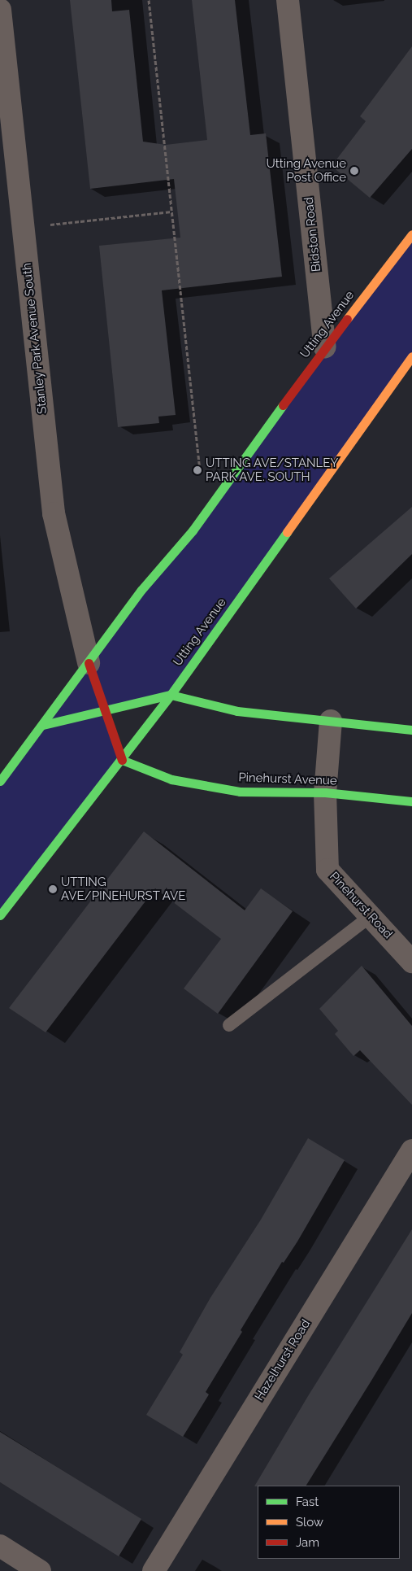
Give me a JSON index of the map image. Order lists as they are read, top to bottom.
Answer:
{
  "streets": {
    "street": [
      "Bidston Road",
      "Utting Avenue",
      "Stanley Park Avenue South",
      "Pinehurst Avenue",
      "Pinehurst Road",
      "Hazelhurst Road"
    ]
  },
  "crossings": [
    ["Bidston Road", "Utting Avenue"],
    ["Utting Avenue", "Stanley Park Avenue South"],
    ["Utting Avenue", "Pinehurst Avenue"],
    ["Pinehurst Avenue", "Pinehurst Road"]
  ],
  "places": ["Utting Avenue Post Office", "UTTING AVE/STANLEY PARK AVE. SOUTH", "UTTING AVE/PINEHURST AVE"],
  "legend": ["Fast", "Slow", "Jam"]
}
